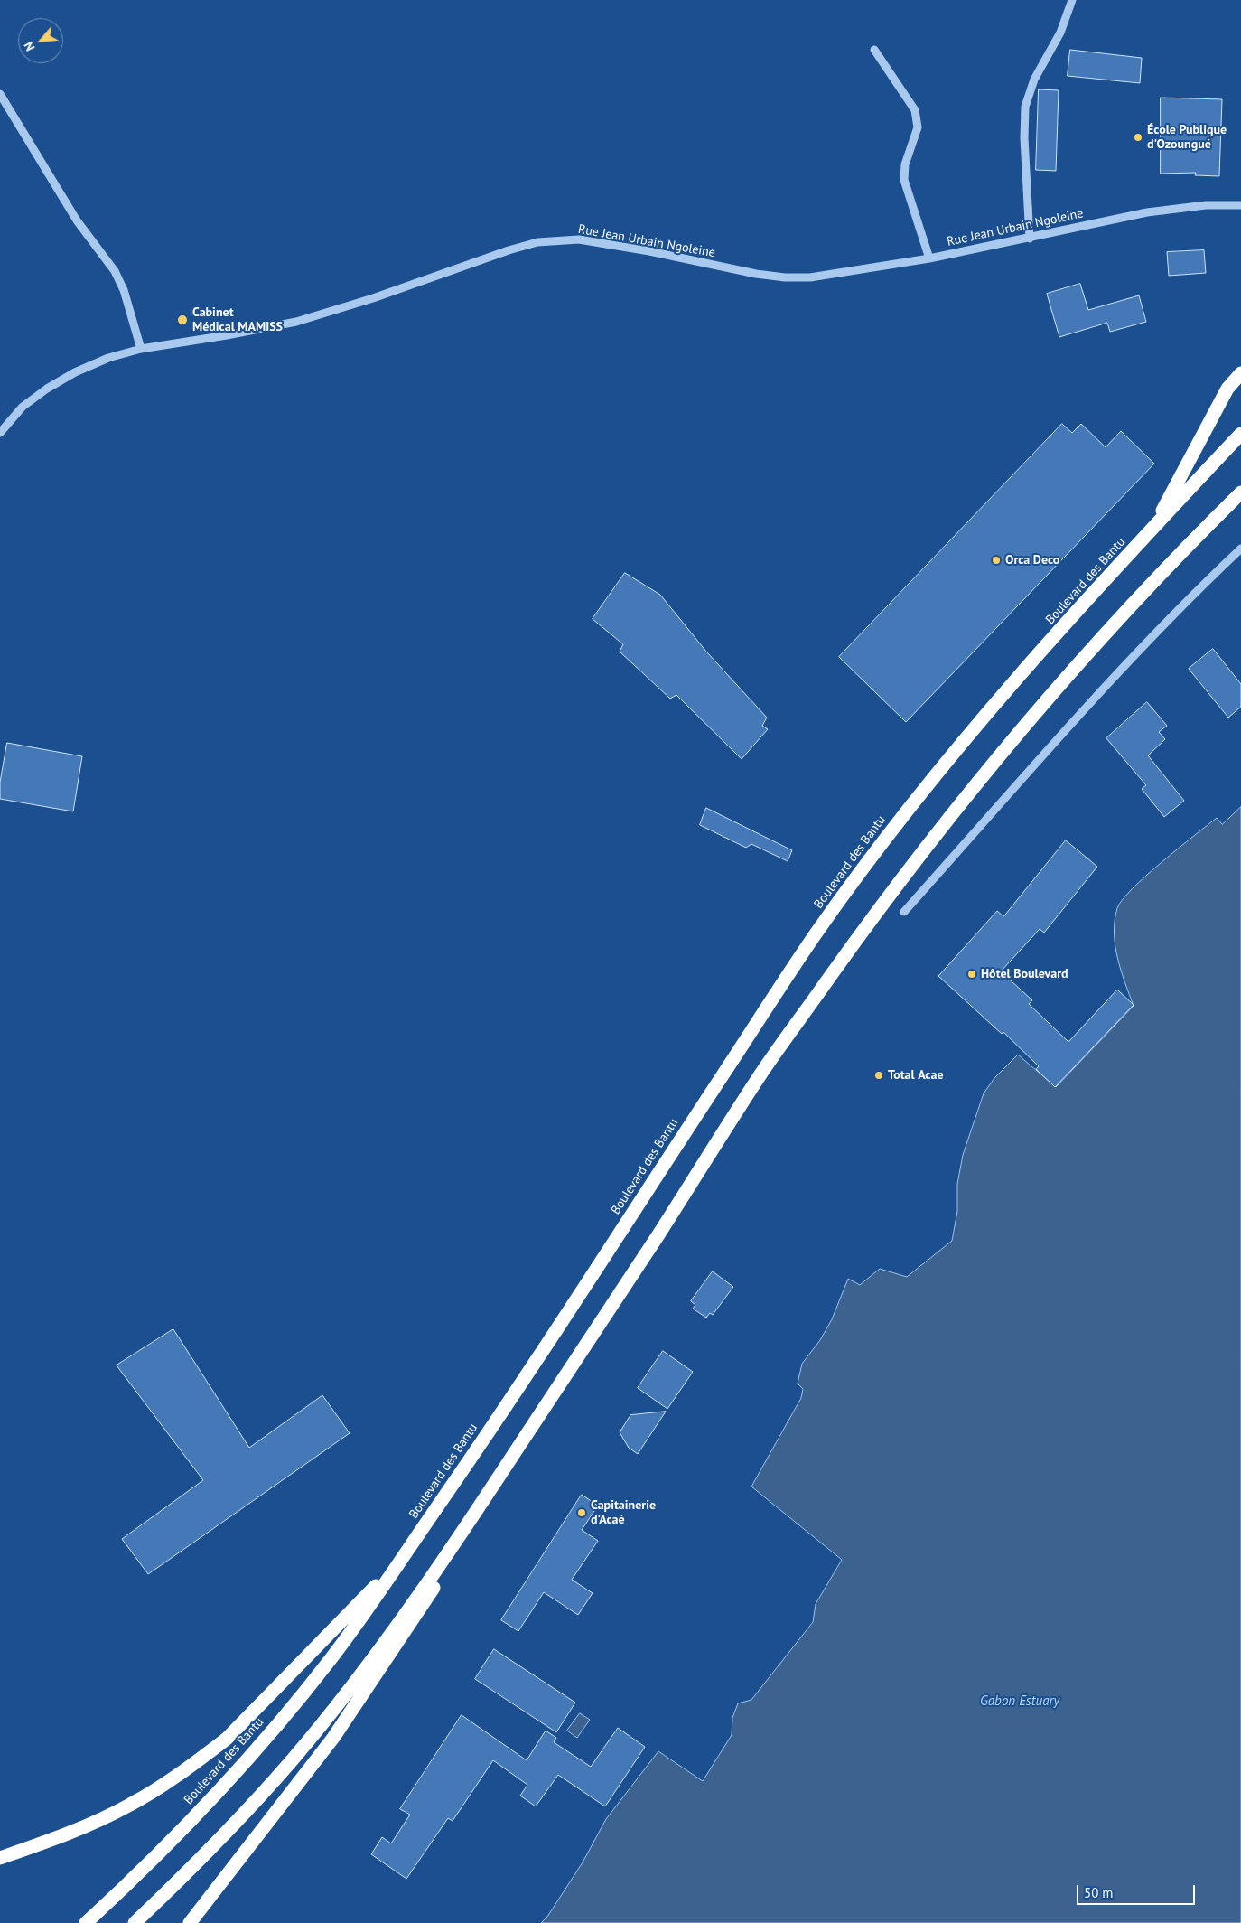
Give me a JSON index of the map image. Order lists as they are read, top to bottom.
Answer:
{
  "streets": {
    "highway": ["Boulevard des Bantu"],
    "street": ["Rue Jean Urbain Ngoleine"]
  },
  "water": ["Gabon Estuary"],
  "places": [
    "École Publique d'Ozoungué",
    "Cabinet Médical MAMISS",
    "Orca Deco",
    "Hôtel Boulevard",
    "Total Acae",
    "Capitainerie d'Acaé"
  ],
  "scale_bar": "50 m",
  "north": "bottom left"
}
